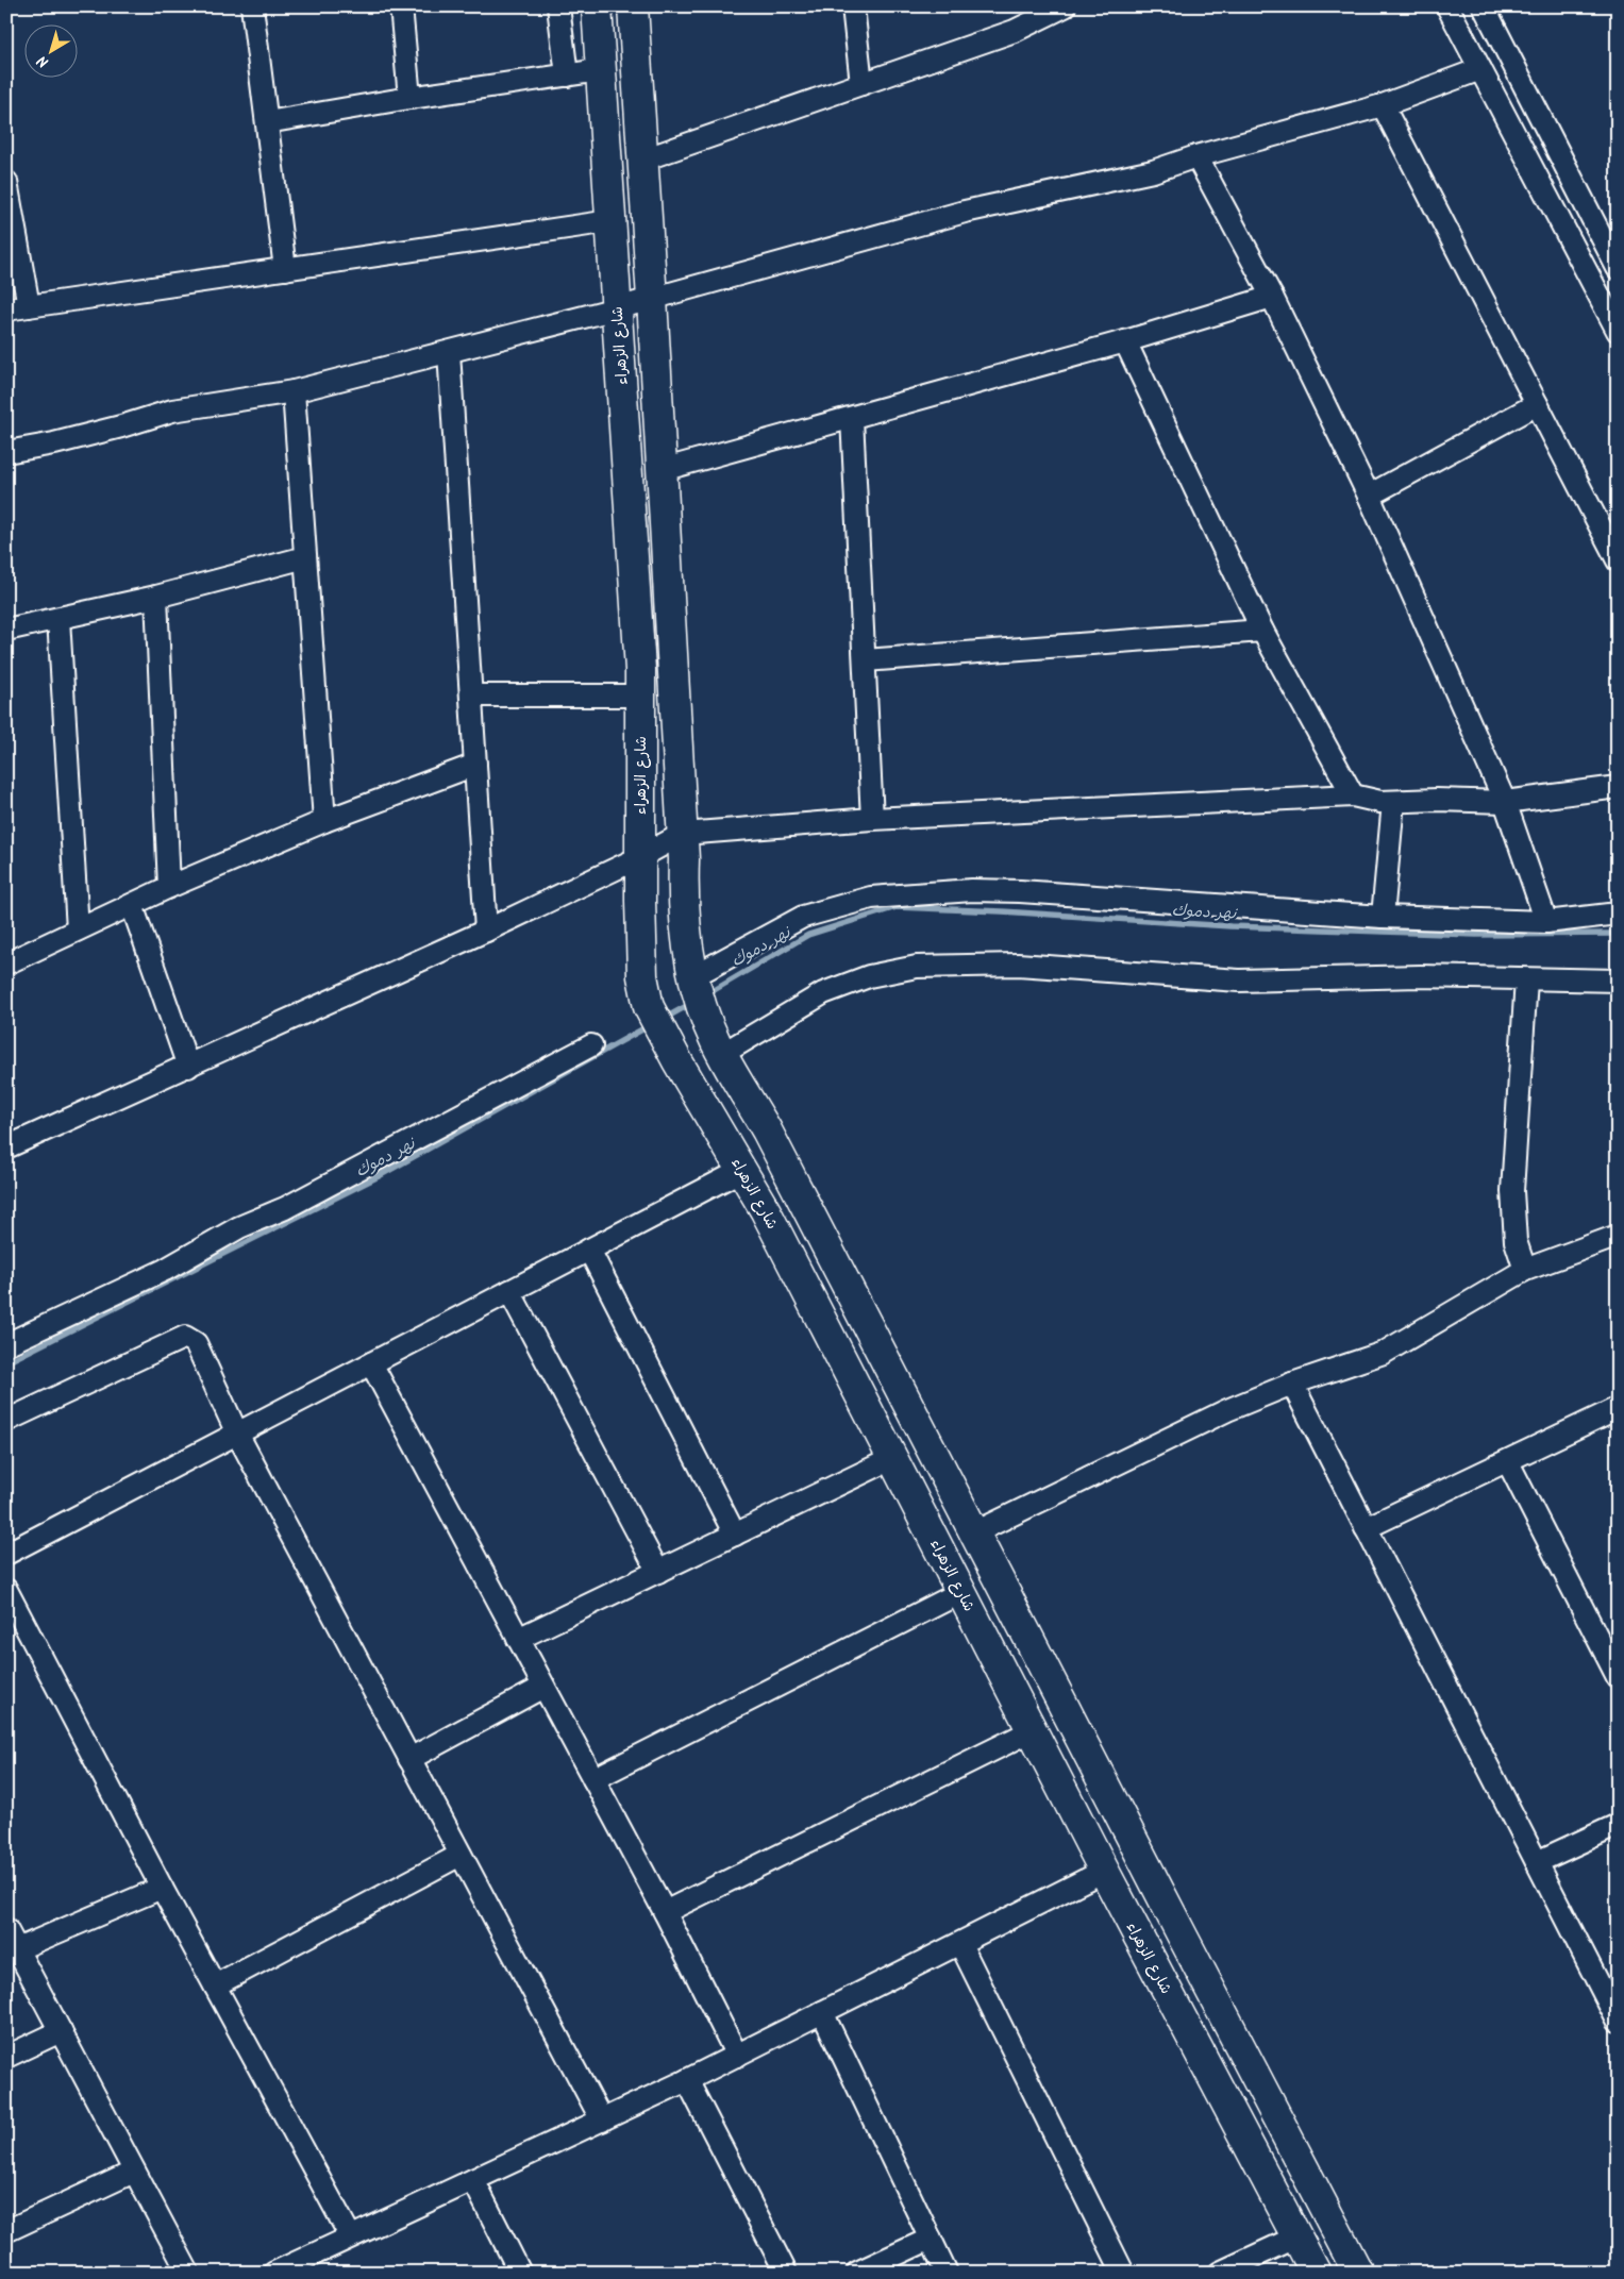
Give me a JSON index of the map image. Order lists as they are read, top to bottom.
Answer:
{
  "streets": {
    "main road": ["شارع الزهراء"]
  },
  "water": ["نهر دموك"],
  "north": "bottom left"
}
